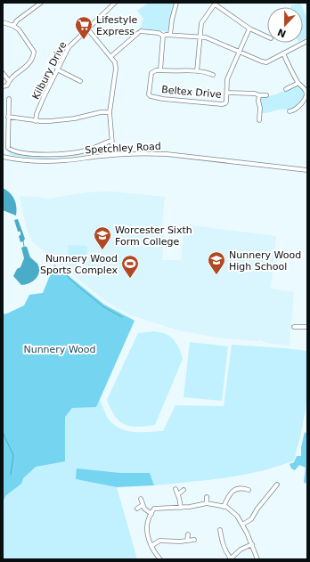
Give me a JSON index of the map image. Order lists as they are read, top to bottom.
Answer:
{
  "streets": {
    "street": ["Kilbury Drive", "Beltex Drive", "Spetchley Road"]
  },
  "parks": ["Nunnery Wood"],
  "places": {
    "supermarket": ["Lifestyle Express"],
    "school or university": ["Worcester Sixth Form College", "Nunnery Wood High School"],
    "sports": ["Nunnery Wood Sports Complex"]
  },
  "north": "bottom"
}
